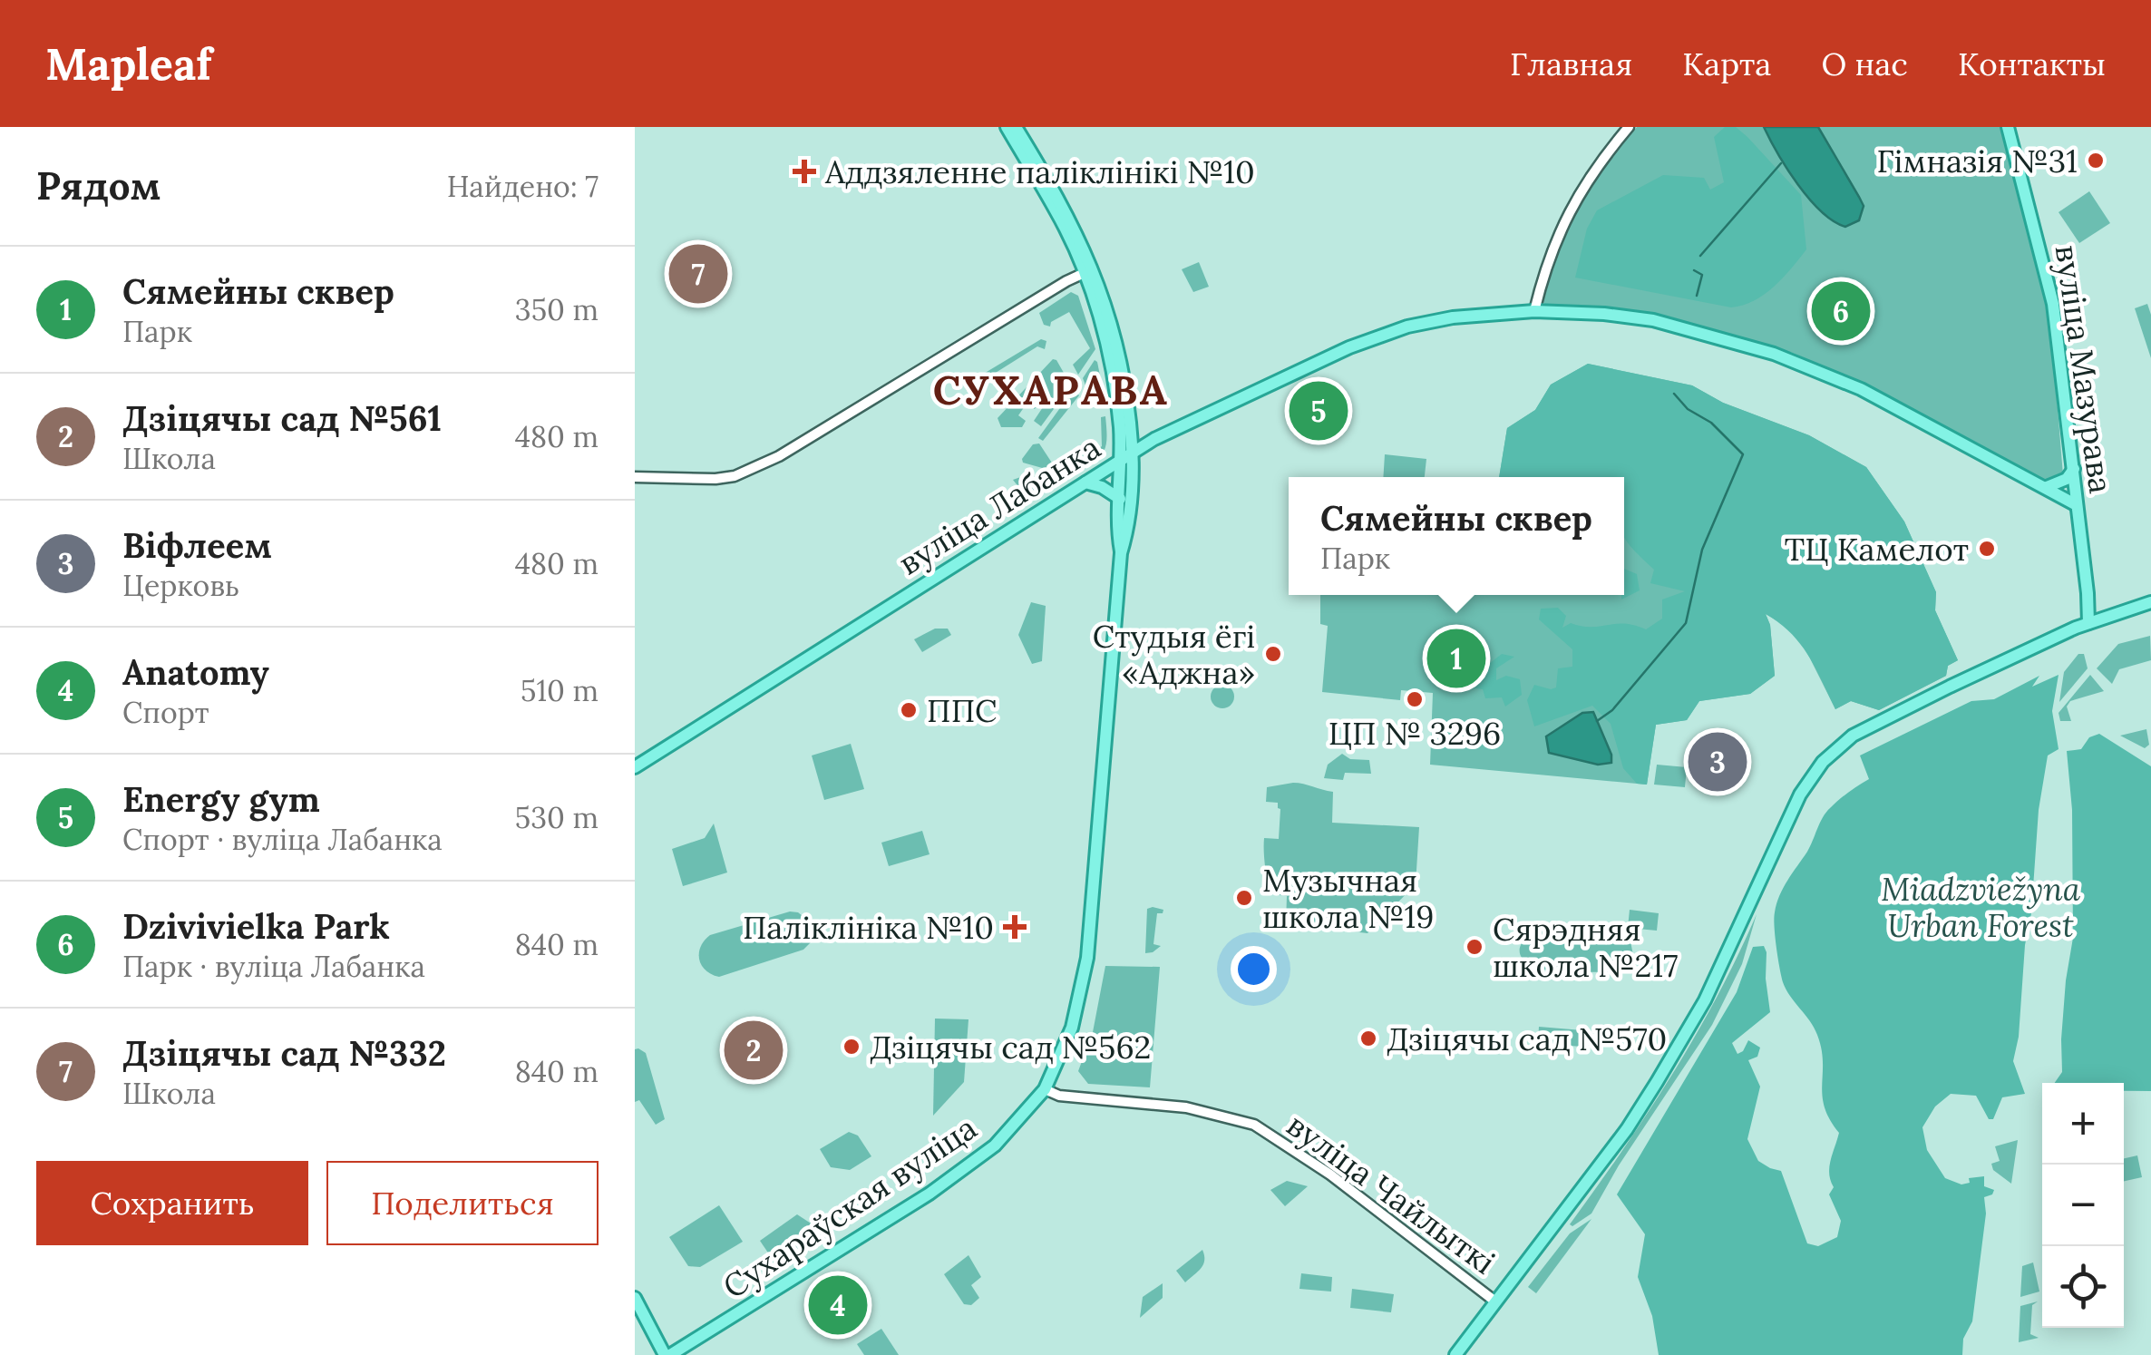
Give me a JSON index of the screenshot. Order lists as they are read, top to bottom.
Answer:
{
  "streets": {
    "main road": ["вуліца Мазурава", "вуліца Лабанка", "Сухараўская вуліца"],
    "street": ["вуліца Чайлыткі"]
  },
  "crossings": [
    ["вуліца Мазурава", "вуліца Лабанка"],
    ["вуліца Лабанка", "Сухараўская вуліца"],
    ["вуліца Чайлыткі", "Сухараўская вуліца"]
  ],
  "districts": ["СУХАРАВА"],
  "parks": ["Miadzviežyna Urban Forest"],
  "places": {
    "other": [
      "Гімназія №31",
      "ТЦ Камелот",
      "Студыя ёгі «Аджна»",
      "ЦП № 3296",
      "ППС",
      "Музычная школа №19",
      "Сярэдняя школа №217",
      "Дзіцячы сад №570",
      "Дзіцячы сад №562"
    ],
    "health": ["Аддзяленне паліклінікі №10", "Паліклініка №10"]
  },
  "page": {
    "header": "Mapleaf",
    "nav": [
      "Главная",
      "Карта",
      "О нас",
      "Контакты"
    ],
    "heading": ["Рядом", "Найдено: 7"],
    "pins": [
      "7",
      "6",
      "5",
      "1",
      "3",
      "2",
      "4"
    ],
    "list": [
      {
        "mark": "1",
        "name": "Сямейны сквер",
        "note": "Парк",
        "value": "350 m"
      },
      {
        "mark": "2",
        "name": "Дзіцячы сад №561",
        "note": "Школа",
        "value": "480 m"
      },
      {
        "mark": "3",
        "name": "Віфлеем",
        "note": "Церковь",
        "value": "480 m"
      },
      {
        "mark": "4",
        "name": "Anatomy",
        "note": "Спорт",
        "value": "510 m"
      },
      {
        "mark": "5",
        "name": "Energy gym",
        "note": "Спорт · вуліца Лабанка",
        "value": "530 m"
      },
      {
        "mark": "6",
        "name": "Dzivivielka Park",
        "note": "Парк · вуліца Лабанка",
        "value": "840 m"
      },
      {
        "mark": "7",
        "name": "Дзіцячы сад №332",
        "note": "Школа",
        "value": "840 m"
      }
    ],
    "popup": ["Сямейны сквер", "Парк"],
    "map_buttons": ["+", "−"],
    "buttons": ["Сохранить", "Поделиться"]
  }
}
